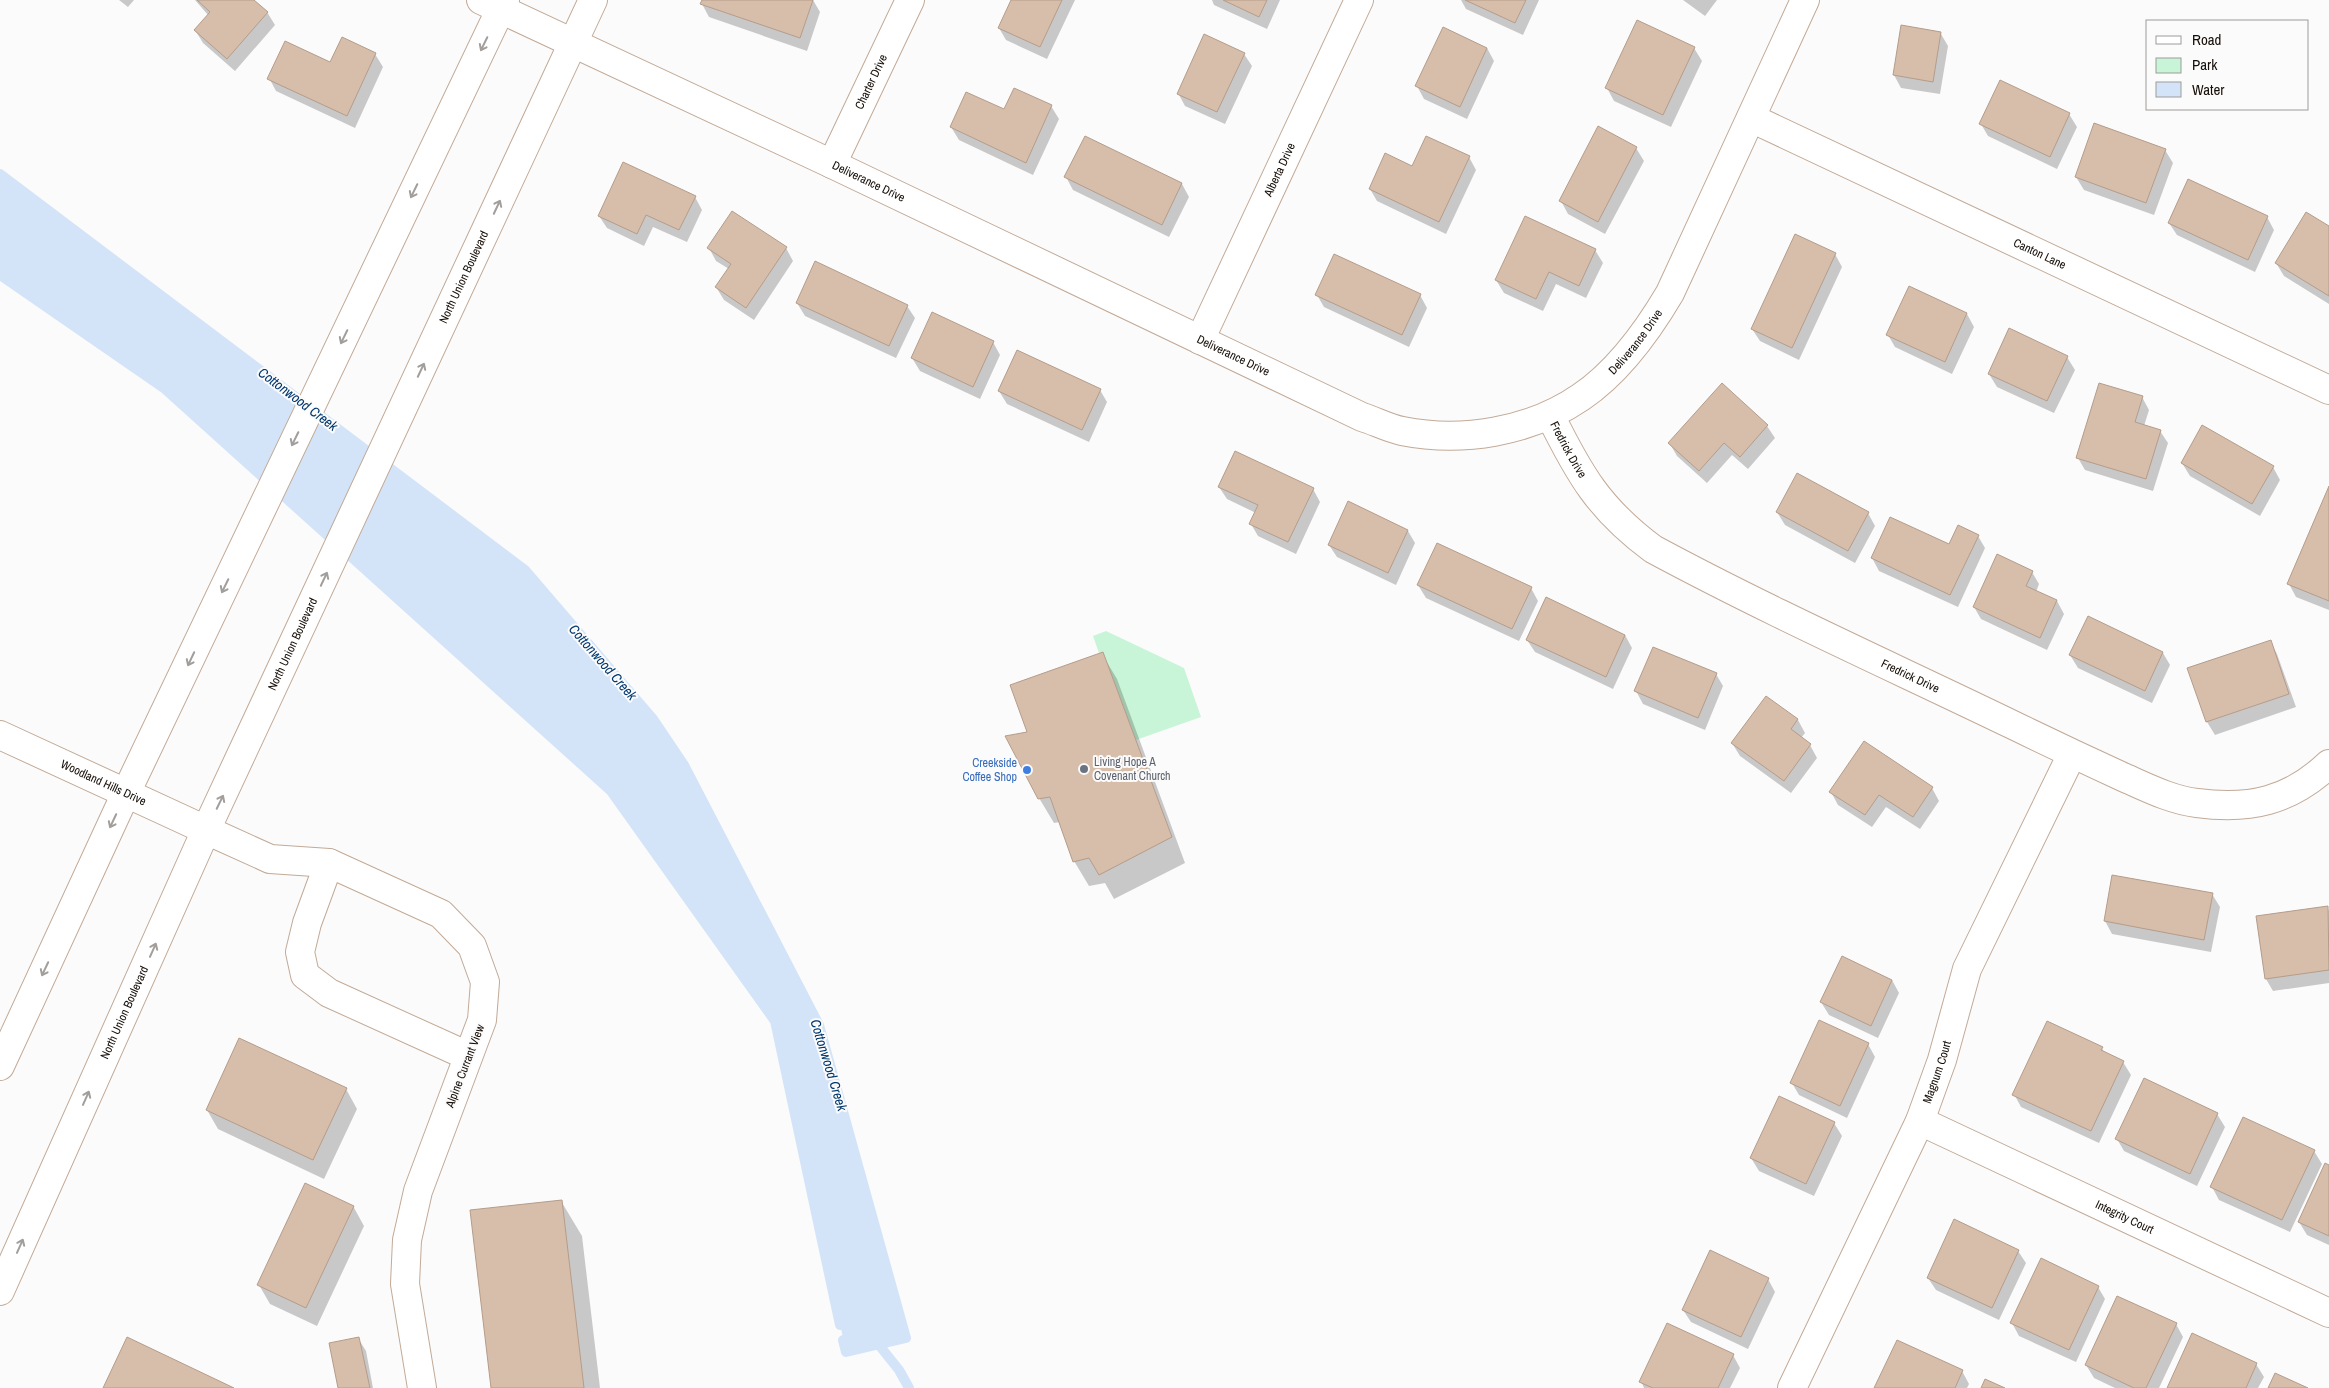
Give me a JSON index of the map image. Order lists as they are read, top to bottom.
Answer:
{
  "streets": {
    "street": [
      "Charter Drive",
      "Alberta Drive",
      "Deliverance Drive",
      "Canton Lane",
      "North Union Boulevard",
      "Fredrick Drive",
      "Woodland Hills Drive",
      "Alpine Currant View",
      "Magnum Court",
      "Integrity Court"
    ]
  },
  "crossings": [
    ["Charter Drive", "Deliverance Drive"],
    ["Alberta Drive", "Deliverance Drive"],
    ["Deliverance Drive", "Canton Lane"],
    ["Deliverance Drive", "North Union Boulevard"],
    ["Deliverance Drive", "Fredrick Drive"],
    ["North Union Boulevard", "Woodland Hills Drive"],
    ["North Union Boulevard", "Alpine Currant View"],
    ["Fredrick Drive", "Magnum Court"],
    ["Woodland Hills Drive", "Alpine Currant View"],
    ["Magnum Court", "Integrity Court"]
  ],
  "water": ["Cottonwood Creek"],
  "places": ["Living Hope A Covenant Church", "Creekside Coffee Shop"],
  "legend": ["Road", "Park", "Water"]
}
